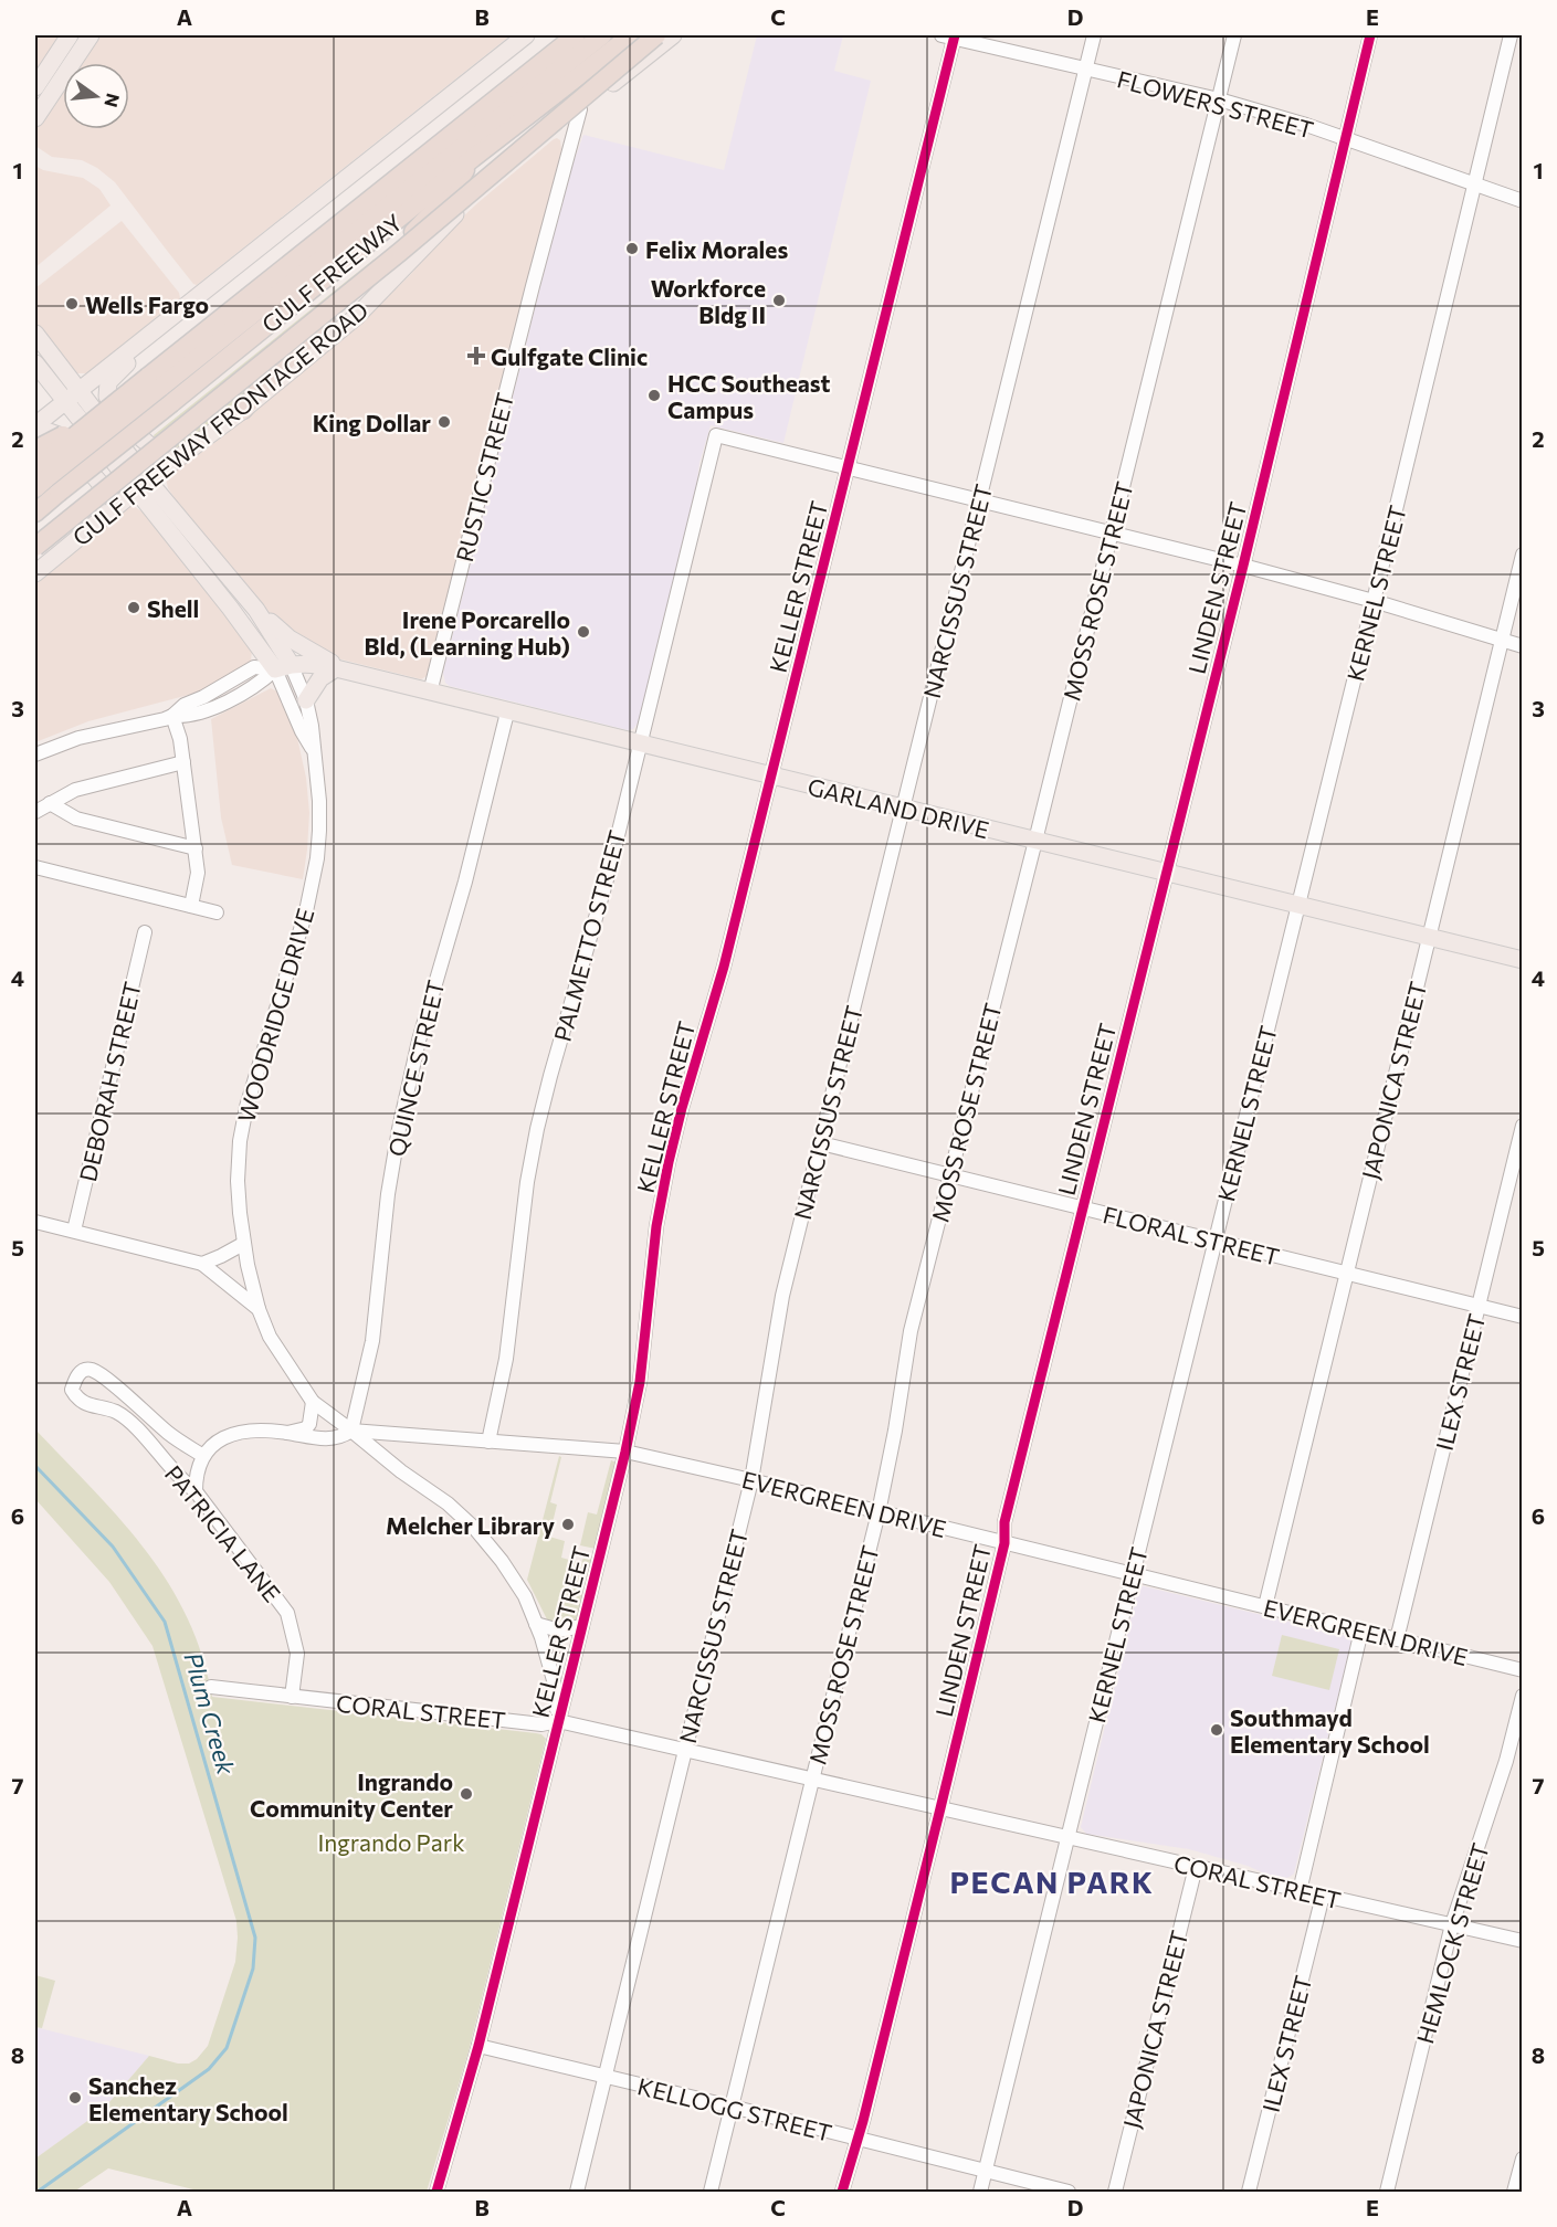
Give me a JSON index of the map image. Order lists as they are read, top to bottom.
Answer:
{
  "streets": {
    "highway": ["GULF FREEWAY"],
    "main road": ["GULF FREEWAY FRONTAGE ROAD", "GARLAND DRIVE", "WOODRIDGE DRIVE"],
    "street": [
      "FLOWERS STREET",
      "RUSTIC STREET",
      "KELLER STREET",
      "LINDEN STREET",
      "NARCISSUS STREET",
      "MOSS ROSE STREET",
      "KERNEL STREET",
      "PALMETTO STREET",
      "QUINCE STREET",
      "JAPONICA STREET",
      "DEBORAH STREET",
      "FLORAL STREET",
      "ILEX STREET",
      "EVERGREEN DRIVE",
      "PATRICIA LANE",
      "CORAL STREET",
      "HEMLOCK STREET",
      "KELLOGG STREET"
    ]
  },
  "crossings": [
    ["FLOWERS STREET", "KELLER STREET"],
    ["FLOWERS STREET", "LINDEN STREET"],
    ["FLOWERS STREET", "NARCISSUS STREET"],
    ["FLOWERS STREET", "MOSS ROSE STREET"],
    ["FLOWERS STREET", "KERNEL STREET"],
    ["GULF FREEWAY FRONTAGE ROAD", "RUSTIC STREET"],
    ["GULF FREEWAY FRONTAGE ROAD", "WOODRIDGE DRIVE"],
    ["RUSTIC STREET", "GARLAND DRIVE"],
    ["KELLER STREET", "GARLAND DRIVE"],
    ["KELLER STREET", "PALMETTO STREET"],
    ["KELLER STREET", "WOODRIDGE DRIVE"],
    ["KELLER STREET", "EVERGREEN DRIVE"],
    ["KELLER STREET", "CORAL STREET"],
    ["KELLER STREET", "KELLOGG STREET"],
    ["LINDEN STREET", "GARLAND DRIVE"],
    ["LINDEN STREET", "FLORAL STREET"],
    ["LINDEN STREET", "EVERGREEN DRIVE"],
    ["LINDEN STREET", "CORAL STREET"],
    ["LINDEN STREET", "KELLOGG STREET"],
    ["NARCISSUS STREET", "GARLAND DRIVE"],
    ["NARCISSUS STREET", "FLORAL STREET"],
    ["NARCISSUS STREET", "EVERGREEN DRIVE"],
    ["NARCISSUS STREET", "CORAL STREET"],
    ["NARCISSUS STREET", "KELLOGG STREET"],
    ["MOSS ROSE STREET", "GARLAND DRIVE"],
    ["MOSS ROSE STREET", "FLORAL STREET"],
    ["MOSS ROSE STREET", "EVERGREEN DRIVE"],
    ["MOSS ROSE STREET", "CORAL STREET"],
    ["MOSS ROSE STREET", "KELLOGG STREET"],
    ["KERNEL STREET", "GARLAND DRIVE"],
    ["KERNEL STREET", "FLORAL STREET"],
    ["KERNEL STREET", "EVERGREEN DRIVE"],
    ["KERNEL STREET", "CORAL STREET"],
    ["KERNEL STREET", "KELLOGG STREET"],
    ["GARLAND DRIVE", "PALMETTO STREET"],
    ["GARLAND DRIVE", "WOODRIDGE DRIVE"],
    ["GARLAND DRIVE", "QUINCE STREET"],
    ["GARLAND DRIVE", "JAPONICA STREET"],
    ["PALMETTO STREET", "EVERGREEN DRIVE"],
    ["WOODRIDGE DRIVE", "QUINCE STREET"],
    ["WOODRIDGE DRIVE", "EVERGREEN DRIVE"],
    ["WOODRIDGE DRIVE", "CORAL STREET"],
    ["QUINCE STREET", "EVERGREEN DRIVE"],
    ["JAPONICA STREET", "FLORAL STREET"],
    ["JAPONICA STREET", "EVERGREEN DRIVE"],
    ["JAPONICA STREET", "CORAL STREET"],
    ["FLORAL STREET", "ILEX STREET"],
    ["ILEX STREET", "EVERGREEN DRIVE"],
    ["ILEX STREET", "CORAL STREET"],
    ["PATRICIA LANE", "CORAL STREET"],
    ["CORAL STREET", "HEMLOCK STREET"]
  ],
  "districts": ["PECAN PARK"],
  "water": ["Plum Creek"],
  "parks": ["Ingrando Park"],
  "places": {
    "other": [
      "Felix Morales",
      "Workforce Bldg II",
      "Wells Fargo",
      "HCC Southeast Campus",
      "King Dollar",
      "Shell",
      "Irene Porcarello Bld, (Learning Hub)",
      "Melcher Library",
      "Southmayd Elementary School",
      "Ingrando Community Center",
      "Sanchez Elementary School"
    ],
    "health": ["Gulfgate Clinic"]
  },
  "north": "right",
  "grid": {
    "columns": [
      "A",
      "B",
      "C",
      "D",
      "E"
    ],
    "rows": [
      "1",
      "2",
      "3",
      "4",
      "5",
      "6",
      "7",
      "8"
    ]
  }
}
